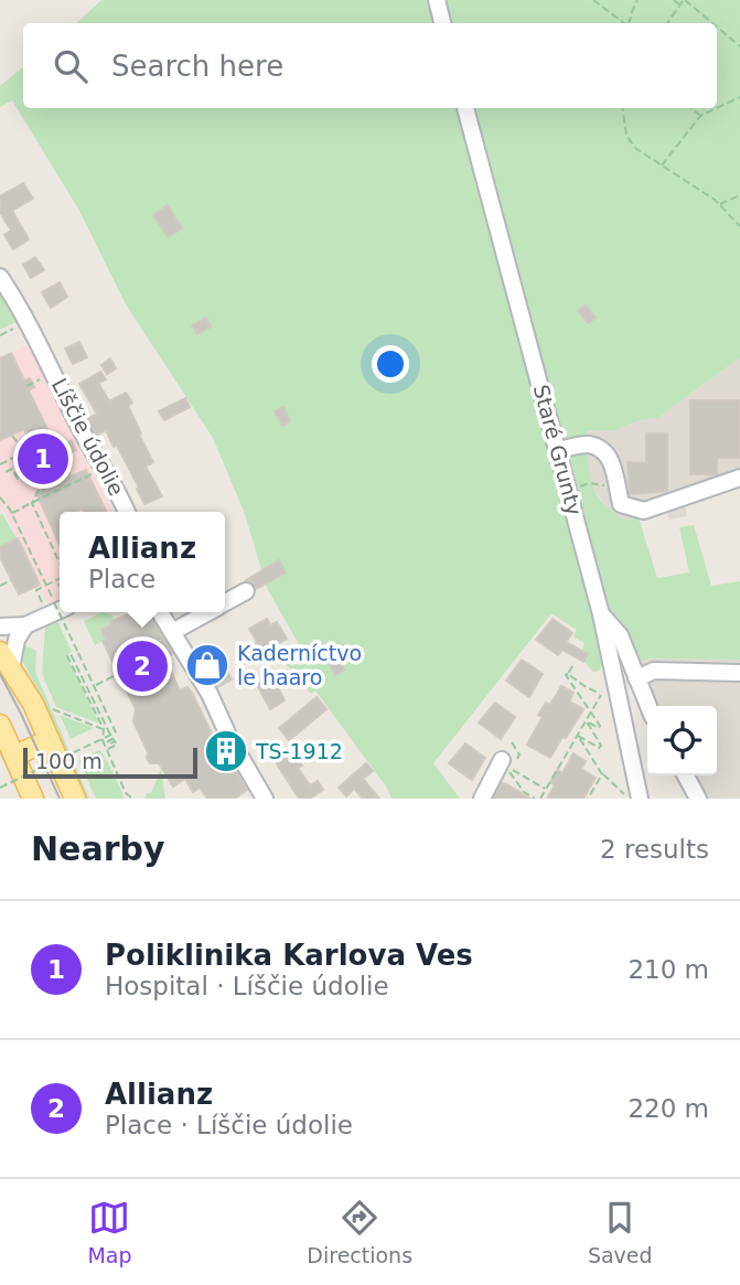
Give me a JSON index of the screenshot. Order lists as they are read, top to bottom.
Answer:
{
  "streets": {
    "street": ["Líščie údolie", "Staré Grunty"]
  },
  "places": {
    "shop": ["Kaderníctvo le haaro"],
    "building": ["TS-1912"]
  },
  "scale_bar": "100 m",
  "page": {
    "search": "Search here",
    "pins": ["1", "2"],
    "popup": ["Allianz", "Place"],
    "scale": "100 m",
    "heading": ["Nearby", "2 results"],
    "list": [
      {
        "mark": "1",
        "name": "Poliklinika Karlova Ves",
        "note": "Hospital · Líščie údolie",
        "value": "210 m"
      },
      {
        "mark": "2",
        "name": "Allianz",
        "note": "Place · Líščie údolie",
        "value": "220 m"
      }
    ],
    "nav": ["Map", "Directions", "Saved"]
  }
}
